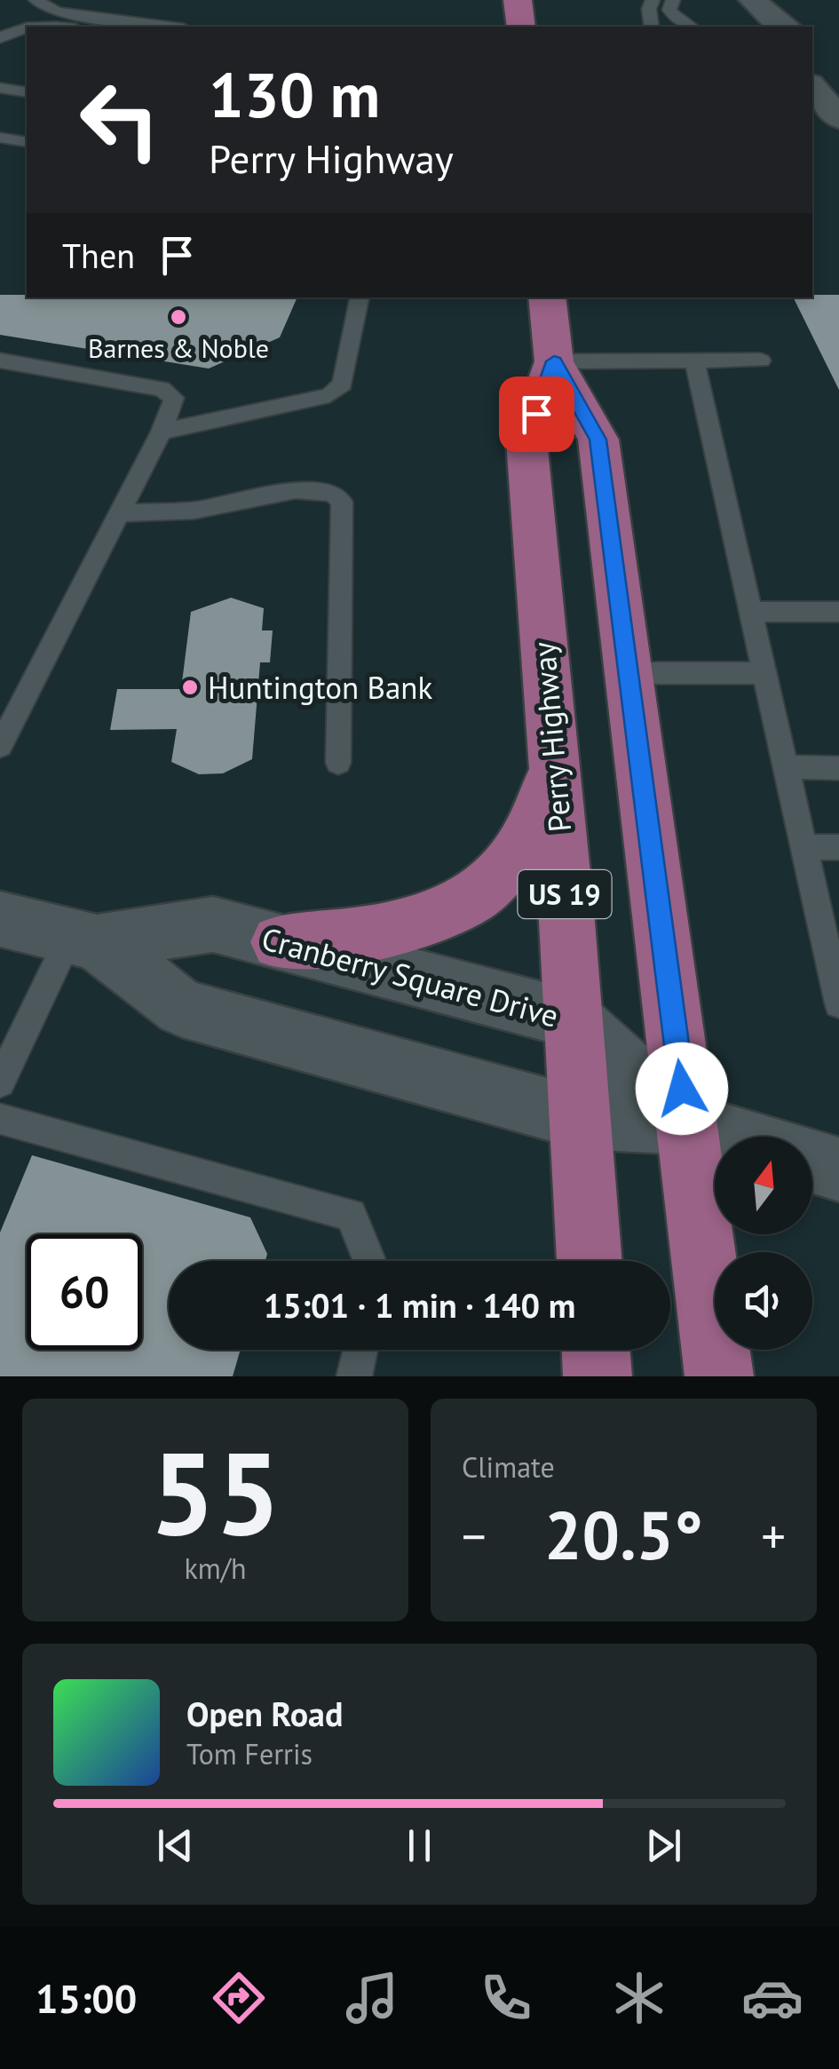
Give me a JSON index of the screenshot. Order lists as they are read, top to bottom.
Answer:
{
  "streets": {
    "main road": ["Perry Highway", "US 19"],
    "street": ["Cranberry Square Drive"]
  },
  "crossings": [
    ["Perry Highway", "Cranberry Square Drive"]
  ],
  "places": ["Barnes & Noble", "Huntington Bank"],
  "north": "top",
  "page": {
    "turn": ["130 m", "Perry Highway"],
    "then": "Then",
    "limit": "60",
    "trip": "15:01 · 1 min · 140 m",
    "tile": [
      ["55", "km/h"],
      "Climate"
    ],
    "heat": ["−", "20.5°", "+"],
    "song": ["Open Road", "Tom Ferris"],
    "tabs": "15:00"
  }
}
